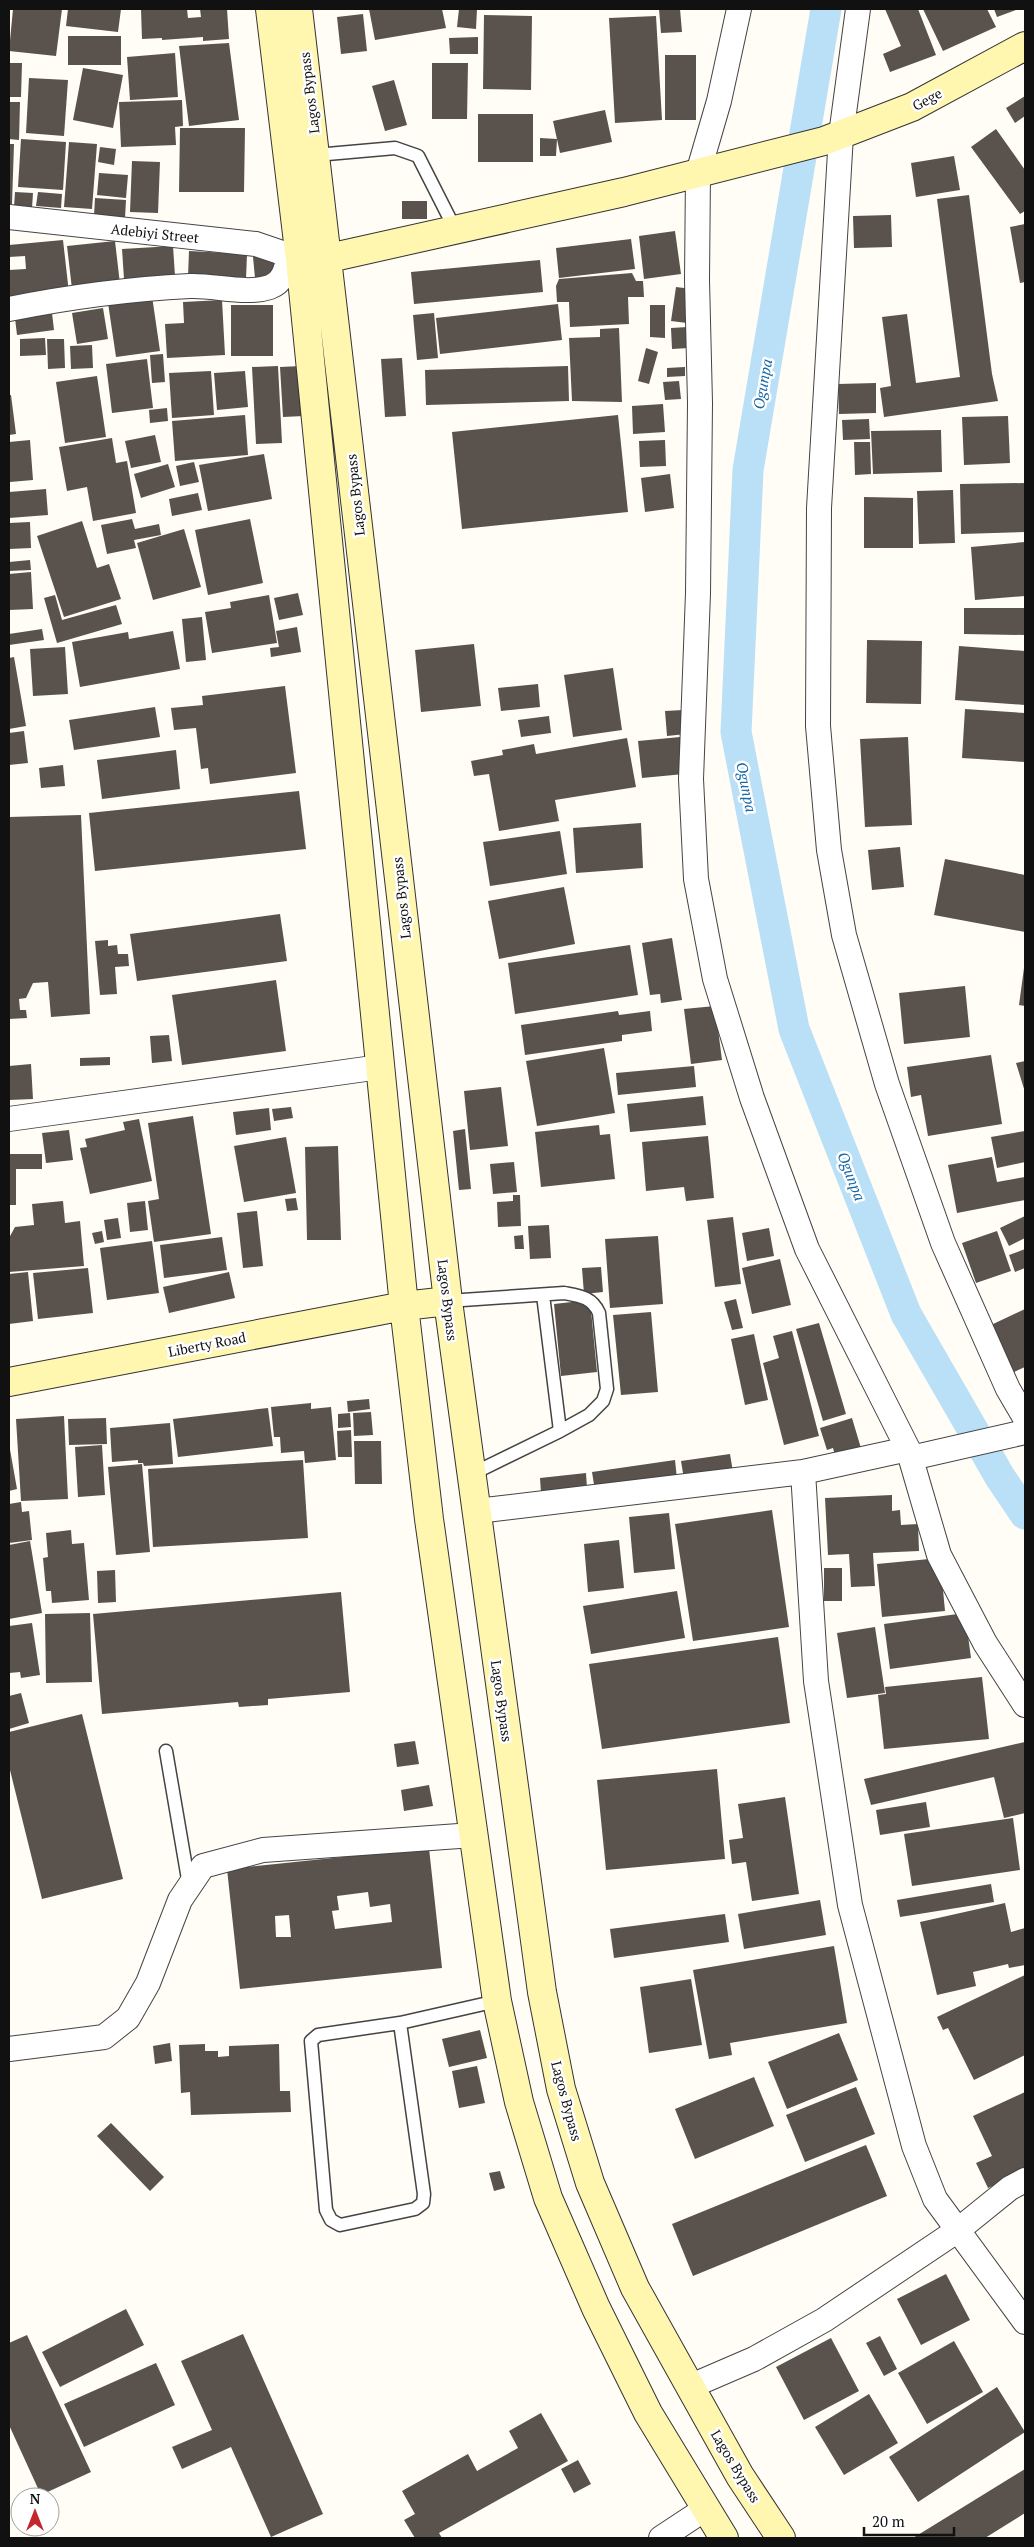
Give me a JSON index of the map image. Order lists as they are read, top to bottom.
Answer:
{
  "streets": {
    "main road": ["Lagos Bypass", "Gege", "Liberty Road"],
    "street": ["Adebiyi Street"]
  },
  "crossings": [
    ["Lagos Bypass", "Gege"],
    ["Lagos Bypass", "Adebiyi Street"],
    ["Lagos Bypass", "Liberty Road"],
    ["Gege", "Adebiyi Street"]
  ],
  "water": ["Ogunpa"],
  "scale_bar": "20 m",
  "north": "top"
}
